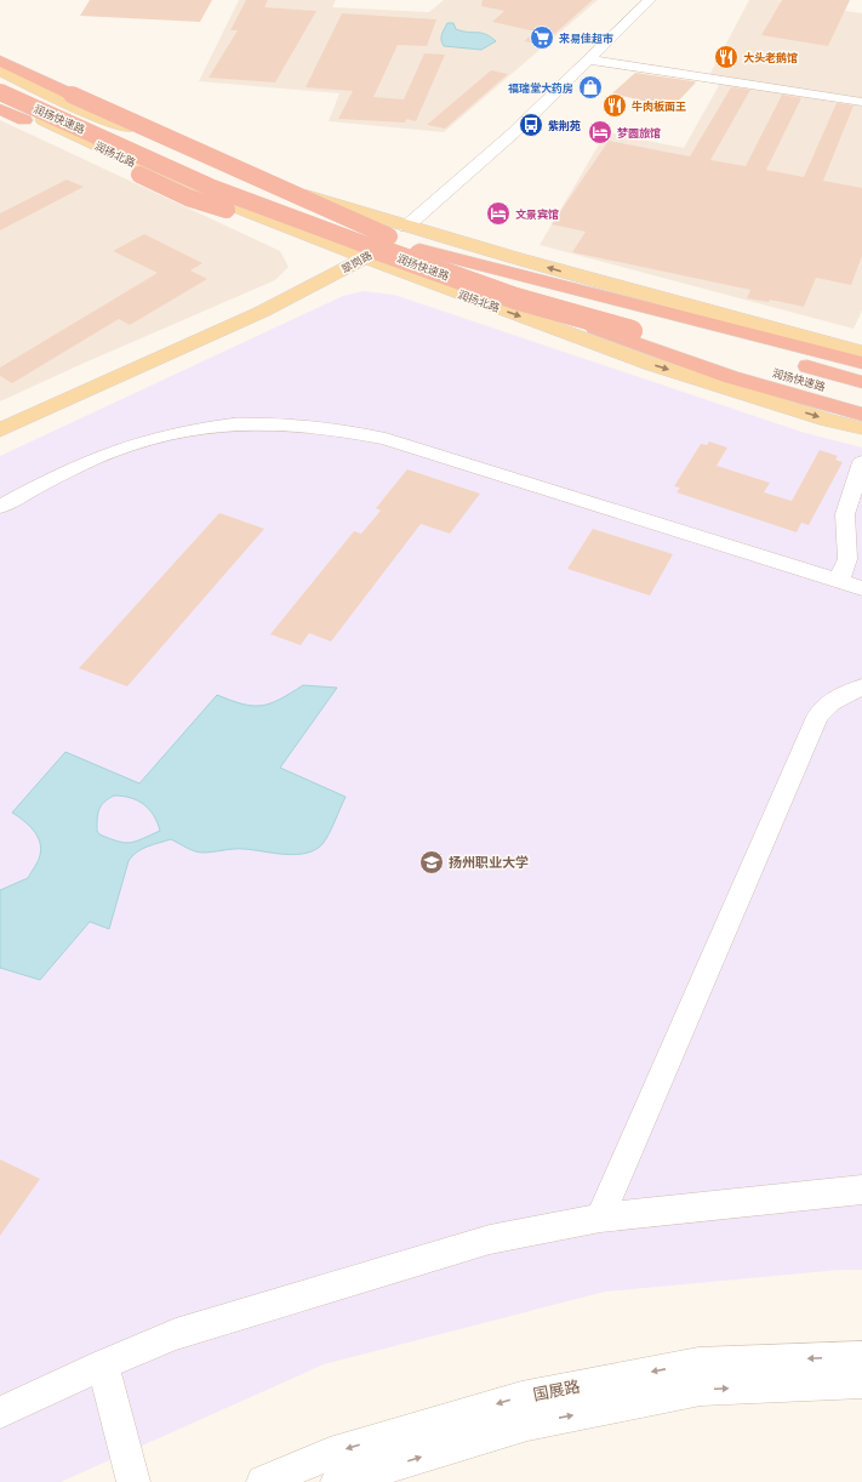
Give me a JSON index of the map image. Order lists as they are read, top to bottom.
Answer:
{
  "streets": {
    "highway": ["润扬快速路"],
    "main road": ["润扬北路", "翠岗路"],
    "street": ["国展路"]
  },
  "crossings": [
    ["润扬北路", "翠岗路"]
  ],
  "places": {
    "supermarket": ["来易佳超市"],
    "restaurant": ["大头老鹅馆", "牛肉板面王"],
    "shop": ["福瑞堂大药房"],
    "bus stop": ["紫荆苑"],
    "hotel": ["梦圆旅馆", "文景宾馆"],
    "school or university": ["扬州职业大学"]
  }
}
